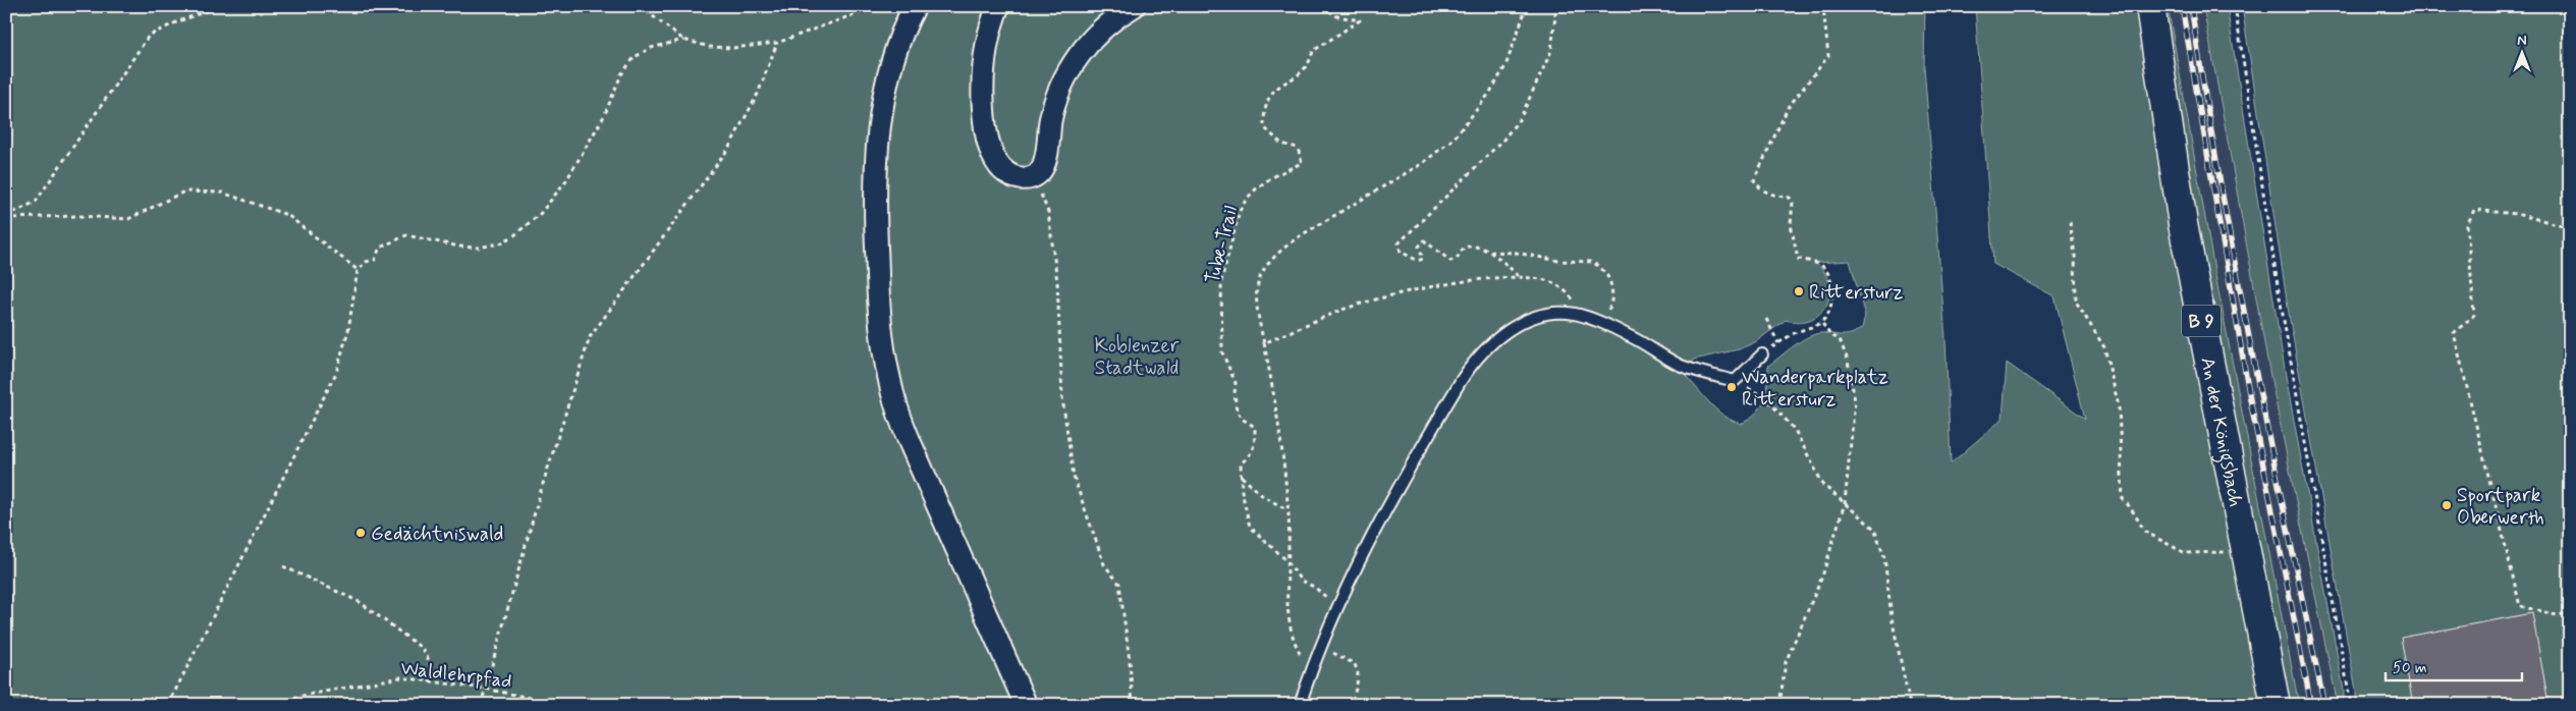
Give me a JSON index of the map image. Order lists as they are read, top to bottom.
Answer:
{
  "streets": {
    "main road": ["B 9", "An der Königsbach"],
    "path": ["Tube-Trail", "Waldlehrpfad"]
  },
  "parks": ["Koblenzer Stadtwald"],
  "places": [
    "Rittersturz",
    "Wanderparkplatz Rittersturz",
    "Sportpark Oberwerth",
    "Gedächtniswald"
  ],
  "scale_bar": "50 m",
  "north": "top"
}
